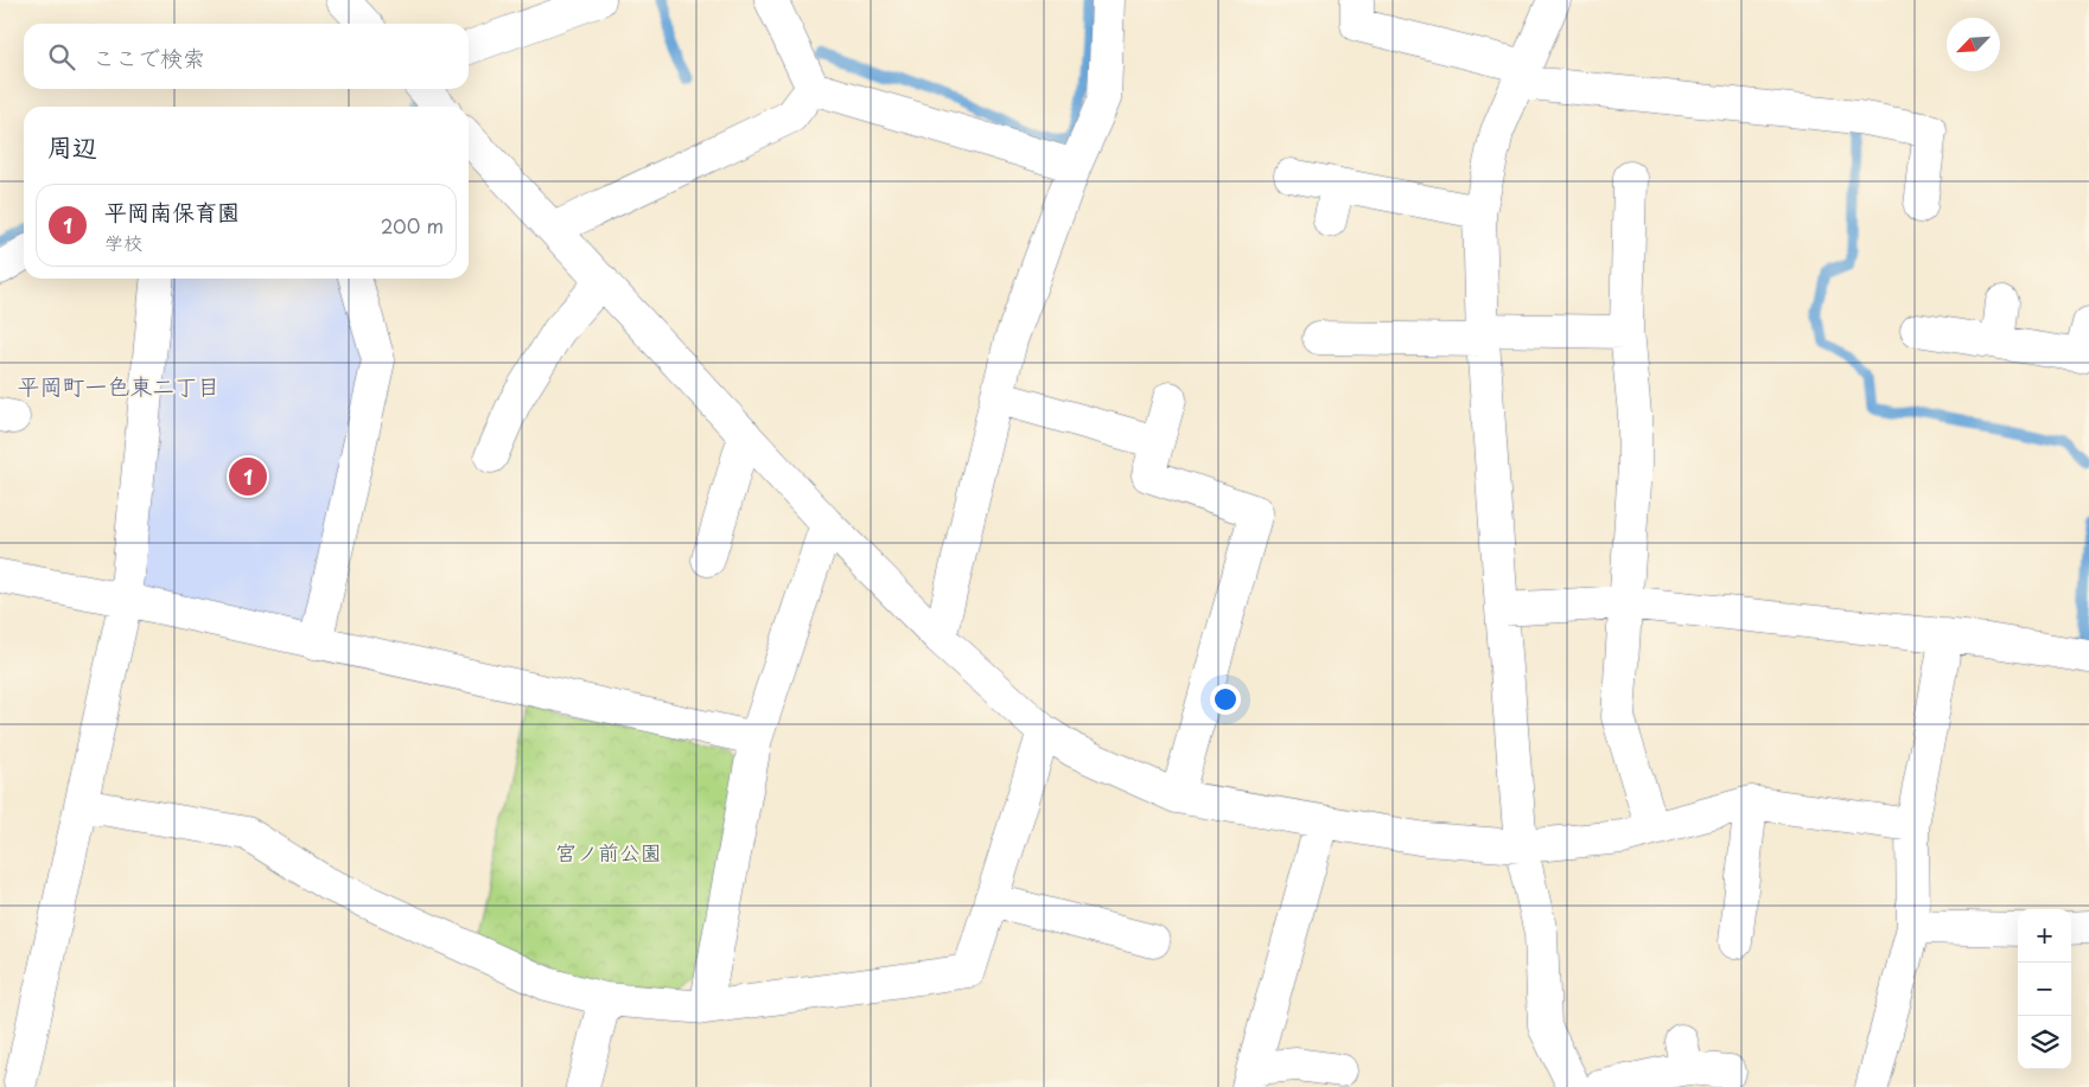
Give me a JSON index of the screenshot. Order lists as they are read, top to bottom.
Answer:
{
  "districts": ["平岡町一色東二丁目"],
  "parks": ["宮ノ前公園"],
  "north": "bottom left",
  "page": {
    "search": "ここで検索",
    "heading": "周辺",
    "list": [
      {
        "mark": "1",
        "name": "平岡南保育園",
        "note": "学校",
        "value": "200 m"
      }
    ],
    "pins": "1",
    "map_buttons": ["+", "−"]
  }
}
